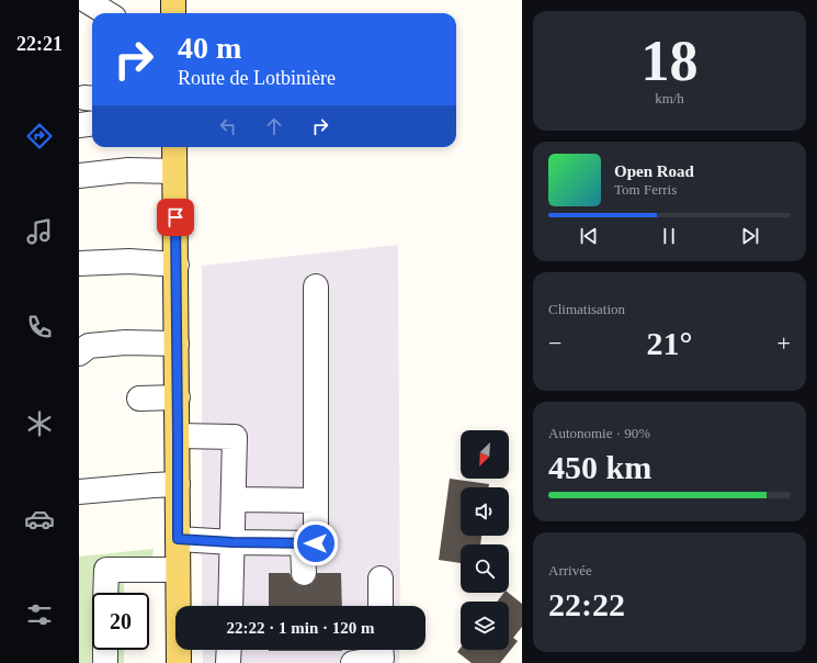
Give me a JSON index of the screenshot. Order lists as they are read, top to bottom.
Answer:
{
  "north": "bottom left",
  "page": {
    "tabs": "22:21",
    "tile": [
      ["18", "km/h"],
      "Climatisation",
      ["Autonomie · 90%", "450 km"],
      ["Arrivée", "22:22"]
    ],
    "turn": ["40 m", "Route de Lotbinière"],
    "song": ["Open Road", "Tom Ferris"],
    "heat": ["−", "21°", "+"],
    "limit": "20",
    "trip": "22:22 · 1 min · 120 m"
  }
}
